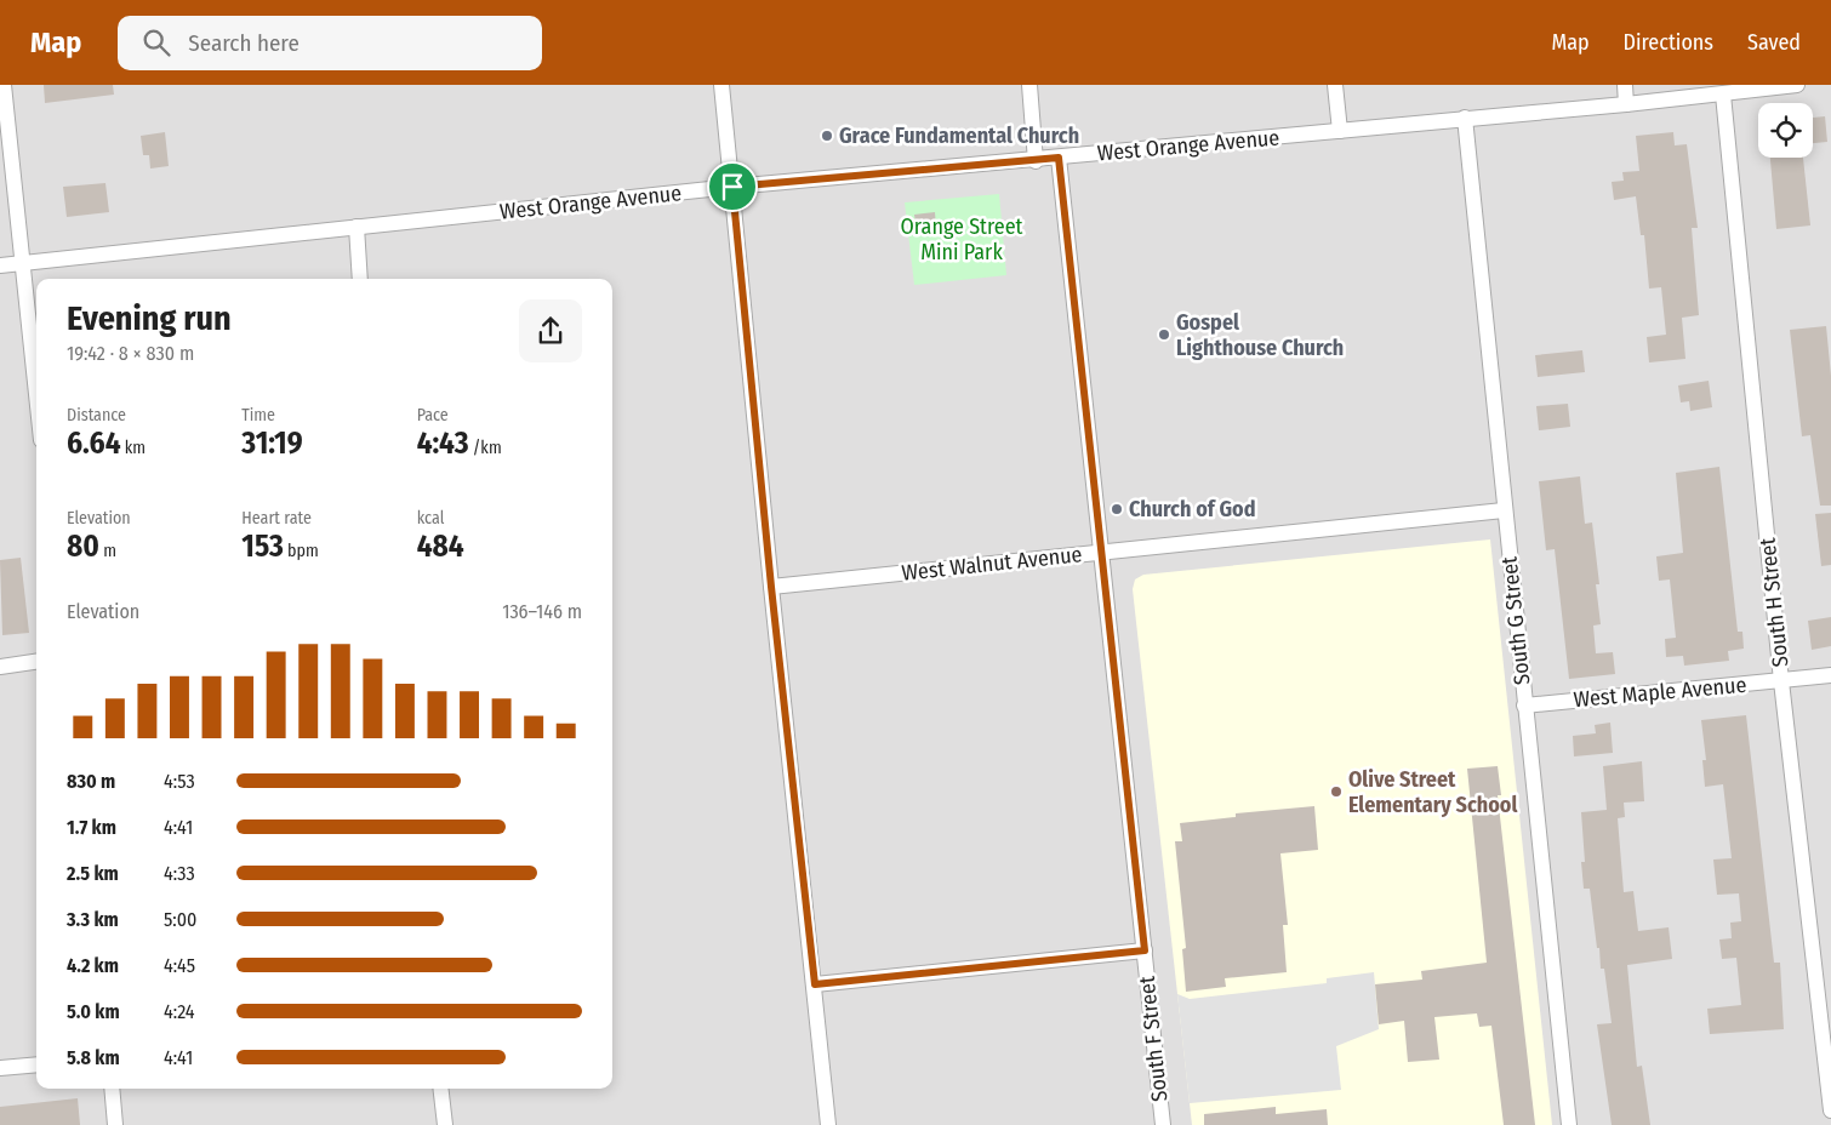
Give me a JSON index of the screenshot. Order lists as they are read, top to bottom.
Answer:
{
  "streets": {
    "street": [
      "West Orange Avenue",
      "West Walnut Avenue",
      "South H Street",
      "South G Street",
      "West Maple Avenue",
      "South F Street"
    ]
  },
  "crossings": [
    ["West Orange Avenue", "South H Street"],
    ["West Orange Avenue", "South G Street"],
    ["West Orange Avenue", "South F Street"],
    ["West Walnut Avenue", "South G Street"],
    ["West Walnut Avenue", "South F Street"],
    ["South H Street", "West Maple Avenue"],
    ["South G Street", "West Maple Avenue"]
  ],
  "parks": ["Orange Street Mini Park"],
  "places": [
    "Grace Fundamental Church",
    "Gospel Lighthouse Church",
    "Church of God",
    "Olive Street Elementary School"
  ],
  "page": {
    "header": "Map",
    "search": "Search here",
    "nav": ["Map", "Directions", "Saved"],
    "heading": ["Evening run", "19:42 · 8 × 830 m"],
    "stats": [
      ["Distance", "6.64 km"],
      ["Time", "31:19"],
      ["Pace", "4:43 /km"],
      ["Elevation", "80 m"],
      ["Heart rate", "153 bpm"],
      ["kcal", "484"]
    ],
    "chart": ["Elevation", "136–146 m"],
    "list": [
      {
        "name": "830 m",
        "note": "4:53"
      },
      {
        "name": "1.7 km",
        "note": "4:41"
      },
      {
        "name": "2.5 km",
        "note": "4:33"
      },
      {
        "name": "3.3 km",
        "note": "5:00"
      },
      {
        "name": "4.2 km",
        "note": "4:45"
      },
      {
        "name": "5.0 km",
        "note": "4:24"
      },
      {
        "name": "5.8 km",
        "note": "4:41"
      }
    ]
  }
}
